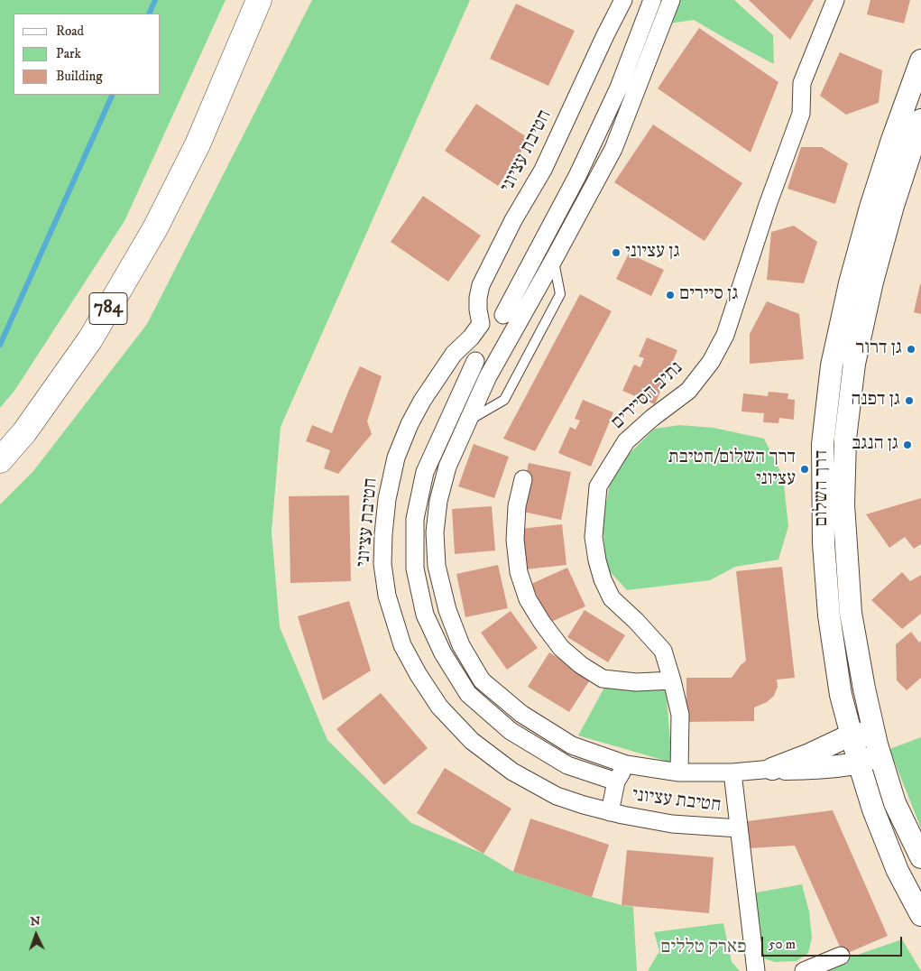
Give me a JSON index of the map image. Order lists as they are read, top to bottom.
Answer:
{
  "streets": {
    "main road": ["784"],
    "street": ["חטיבת עציוני", "נתיב הסיירים", "דרך השלום"]
  },
  "crossings": [
    ["חטיבת עציוני", "נתיב הסיירים"]
  ],
  "parks": ["פארק טללים"],
  "places": [
    "גן עציוני",
    "גן סיירים",
    "גן דרור",
    "גן דפנה",
    "גן הנגב",
    "דרך השלום/חטיבת עציוני"
  ],
  "legend": ["Road", "Park", "Building"],
  "scale_bar": "50 m",
  "north": "top"
}
